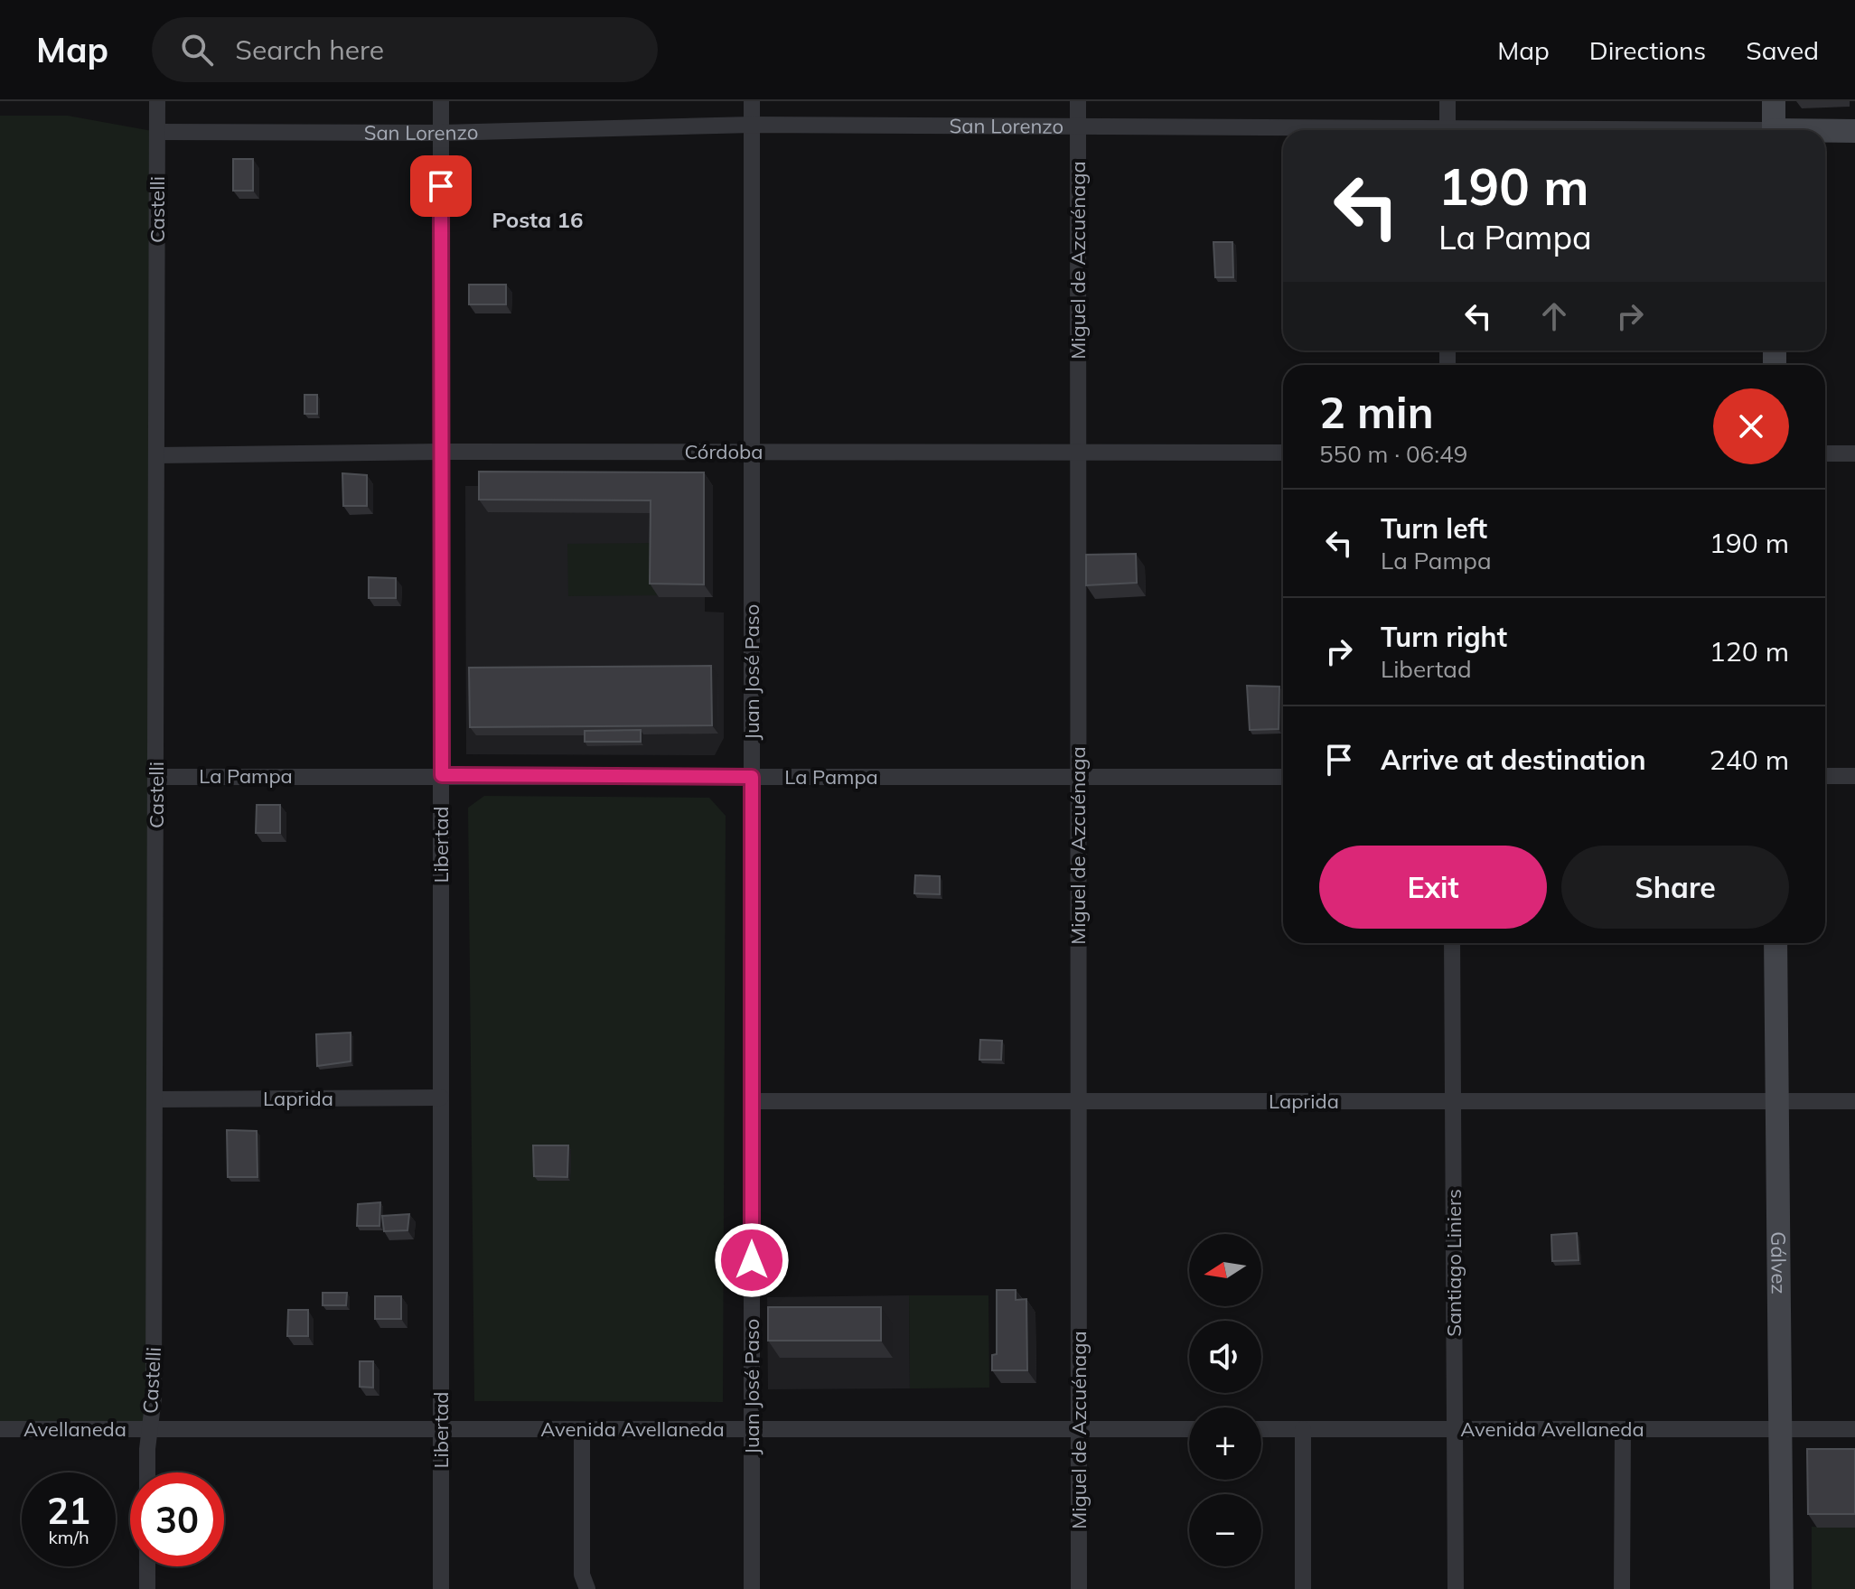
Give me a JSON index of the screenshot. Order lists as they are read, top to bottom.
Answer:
{
  "streets": {
    "main road": ["San Lorenzo", "Gálvez"],
    "street": [
      "Castelli",
      "Miguel de Azcuénaga",
      "Córdoba",
      "Juan José Paso",
      "La Pampa",
      "Libertad",
      "Laprida",
      "Santiago Liniers",
      "Avellaneda",
      "Avenida Avellaneda"
    ]
  },
  "crossings": [
    ["San Lorenzo", "Castelli"],
    ["San Lorenzo", "Miguel de Azcuénaga"],
    ["San Lorenzo", "Juan José Paso"],
    ["San Lorenzo", "Libertad"],
    ["Castelli", "Córdoba"],
    ["Castelli", "La Pampa"],
    ["Castelli", "Laprida"],
    ["Castelli", "Avellaneda"],
    ["Castelli", "Avenida Avellaneda"],
    ["Miguel de Azcuénaga", "Córdoba"],
    ["Miguel de Azcuénaga", "La Pampa"],
    ["Miguel de Azcuénaga", "Laprida"],
    ["Miguel de Azcuénaga", "Avenida Avellaneda"],
    ["Córdoba", "Juan José Paso"],
    ["Córdoba", "Libertad"],
    ["Juan José Paso", "La Pampa"],
    ["Juan José Paso", "Laprida"],
    ["Juan José Paso", "Avenida Avellaneda"],
    ["La Pampa", "Libertad"],
    ["Libertad", "Laprida"],
    ["Libertad", "Avenida Avellaneda"],
    ["Laprida", "Santiago Liniers"],
    ["Laprida", "Gálvez"],
    ["Santiago Liniers", "Avenida Avellaneda"],
    ["Gálvez", "Avenida Avellaneda"],
    ["Avellaneda", "Avenida Avellaneda"]
  ],
  "districts": ["Posta 16"],
  "north": "left",
  "page": {
    "header": "Map",
    "search": "Search here",
    "nav": ["Map", "Directions", "Saved"],
    "turn": ["190 m", "La Pampa"],
    "heading": ["2 min", "550 m · 06:49"],
    "list": [
      {
        "name": "Turn left",
        "note": "La Pampa",
        "value": "190 m"
      },
      {
        "name": "Turn right",
        "note": "Libertad",
        "value": "120 m"
      },
      {
        "name": "Arrive at destination",
        "value": "240 m"
      }
    ],
    "buttons": ["Exit", "Share"],
    "map_buttons": ["+", "−"],
    "speed": "21 km/h",
    "limit": "30"
  }
}
